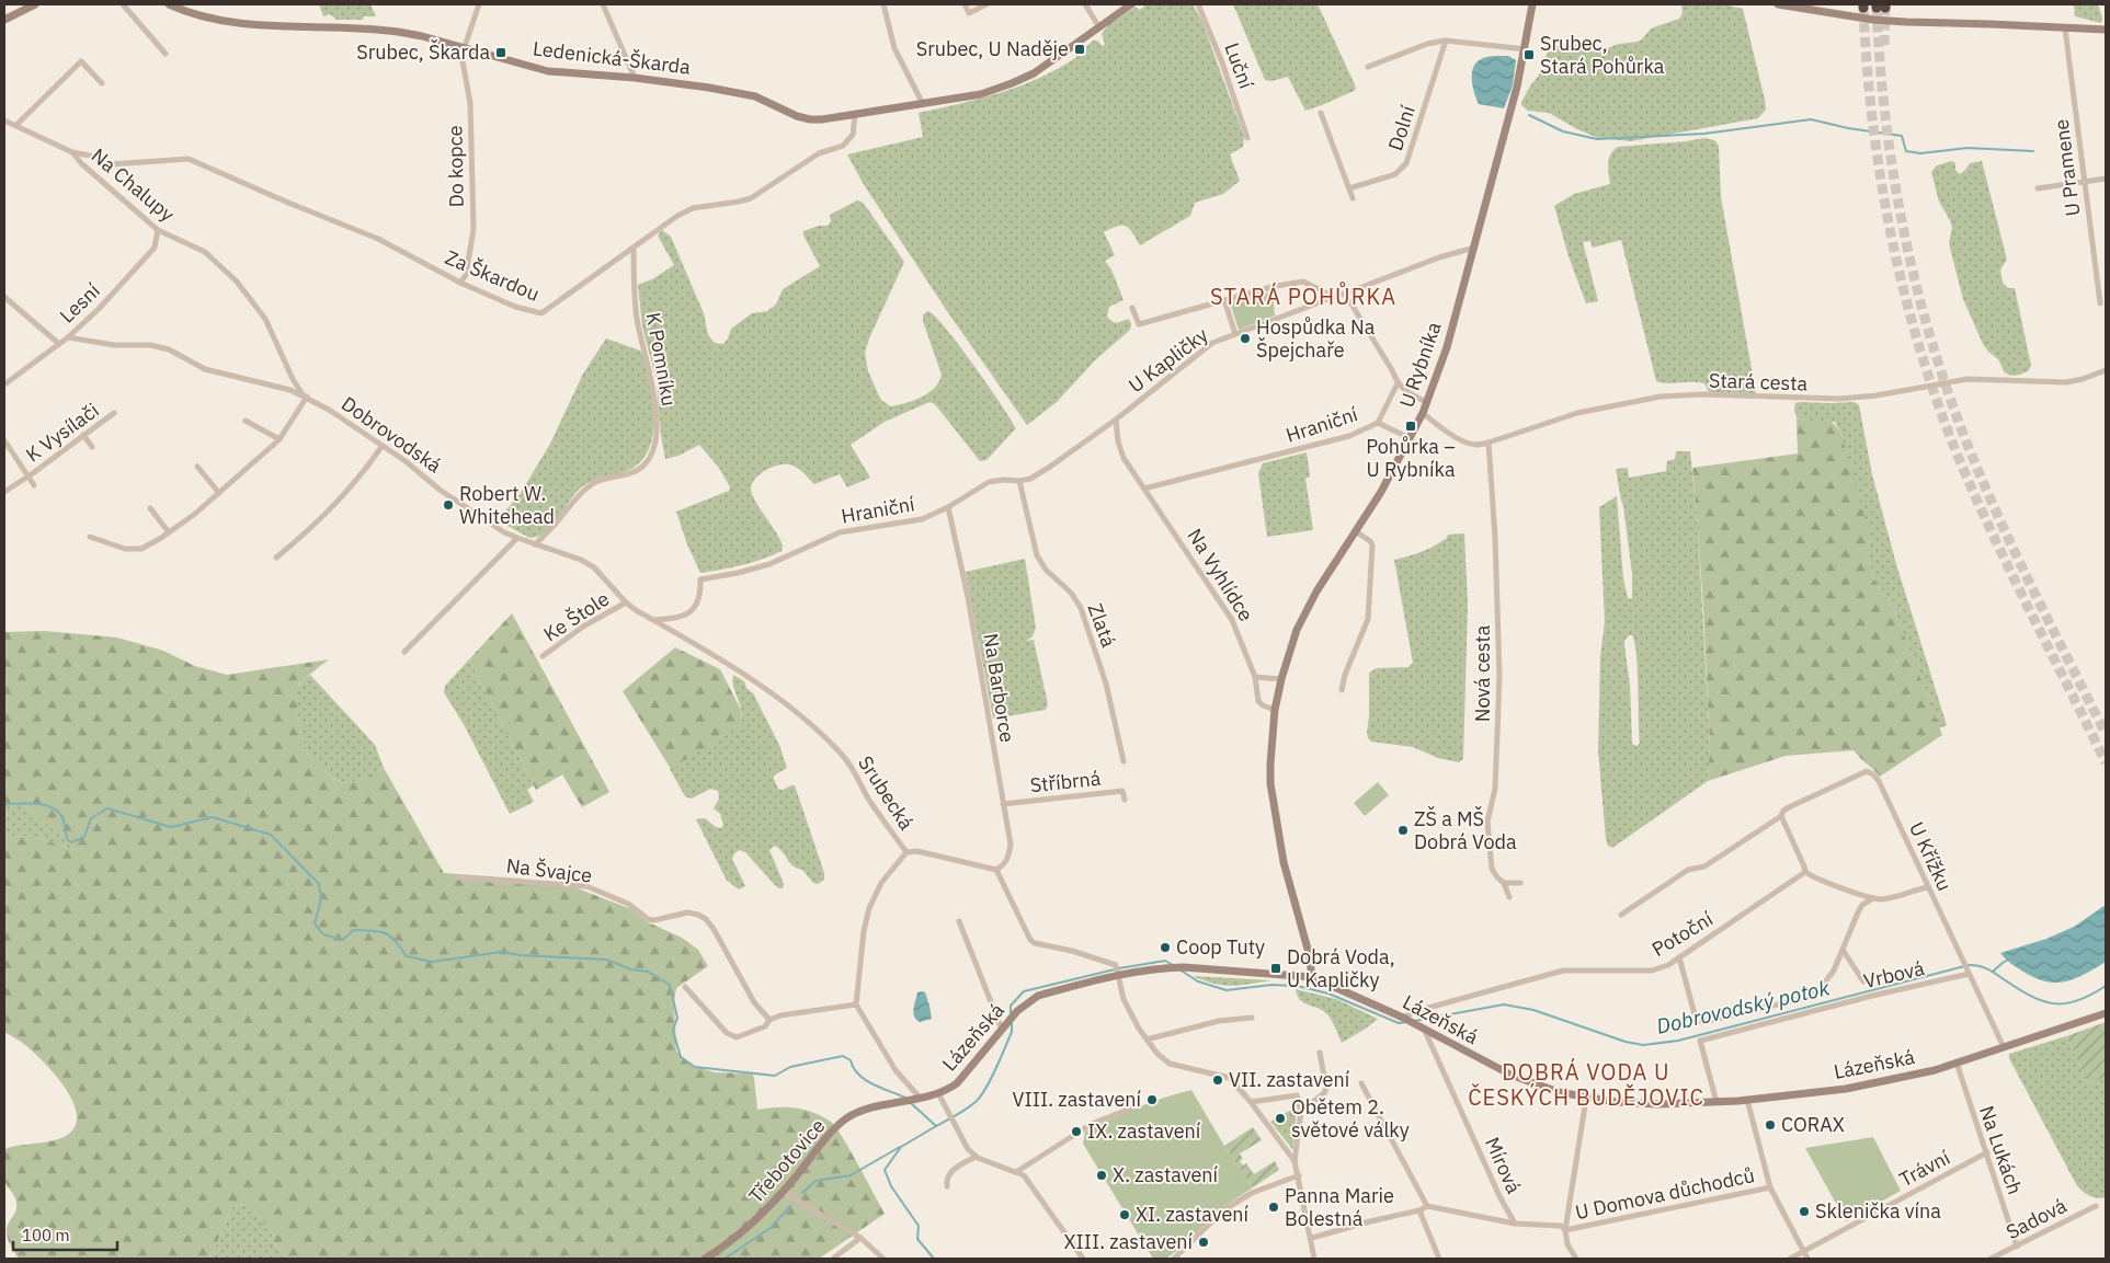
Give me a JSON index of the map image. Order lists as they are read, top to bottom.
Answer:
{
  "streets": {
    "street": [
      "Ledenická-Škarda",
      "Luční",
      "Dolní",
      "Do kopce",
      "U Pramene",
      "Na Chalupy",
      "Za Škardou",
      "Lesní",
      "K Pomníku",
      "U Kapličky",
      "U Rybníka",
      "Stará cesta",
      "Hraniční",
      "K Vysílači",
      "Dobrovodská",
      "Na Vyhlídce",
      "Ke Štole",
      "Zlatá",
      "Nová cesta",
      "Na Barborce",
      "Stříbrná",
      "Srubecká",
      "U Křížku",
      "Na Švajce",
      "Potoční",
      "Vrbová",
      "Lázeňská",
      "Na Lukách",
      "Třebotovice",
      "Mírová",
      "Trávní",
      "U Domova důchodců",
      "Sadová"
    ]
  },
  "crossings": [
    ["Ledenická-Škarda", "Do kopce"],
    ["Ledenická-Škarda", "Za Škardou"],
    ["Do kopce", "Za Škardou"],
    ["Na Chalupy", "Za Škardou"],
    ["Na Chalupy", "Lesní"],
    ["Na Chalupy", "Dobrovodská"],
    ["Za Škardou", "K Pomníku"],
    ["Lesní", "Dobrovodská"],
    ["K Pomníku", "Dobrovodská"],
    ["U Kapličky", "U Rybníka"],
    ["U Kapličky", "Hraniční"],
    ["U Kapličky", "Na Vyhlídce"],
    ["U Rybníka", "Stará cesta"],
    ["U Rybníka", "Hraniční"],
    ["U Rybníka", "Na Vyhlídce"],
    ["Stará cesta", "Nová cesta"],
    ["Hraniční", "Dobrovodská"],
    ["Hraniční", "Na Vyhlídce"],
    ["Hraniční", "Zlatá"],
    ["Hraniční", "Na Barborce"],
    ["Dobrovodská", "Ke Štole"],
    ["Dobrovodská", "Srubecká"],
    ["Na Barborce", "Stříbrná"],
    ["U Křížku", "Vrbová"],
    ["U Křížku", "Lázeňská"],
    ["Potoční", "Lázeňská"],
    ["Vrbová", "Lázeňská"],
    ["Lázeňská", "Na Lukách"],
    ["Lázeňská", "Třebotovice"],
    ["Lázeňská", "Mírová"],
    ["Na Lukách", "Trávní"],
    ["Na Lukách", "Sadová"],
    ["Mírová", "U Domova důchodců"]
  ],
  "districts": ["STARÁ POHŮRKA", "DOBRÁ VODA U ČESKÝCH BUDĚJOVIC"],
  "water": ["Dobrovodský potok"],
  "places": {
    "transit": [
      "Srubec, U Naděje",
      "Srubec, Škarda",
      "Srubec, Stará Pohůrka",
      "Pohůrka – U Rybníka",
      "Dobrá Voda, U Kapličky"
    ],
    "other": [
      "Hospůdka Na Špejchaře",
      "Robert W. Whitehead",
      "ZŠ a MŠ Dobrá Voda",
      "Coop Tuty",
      "VII. zastavení",
      "VIII. zastavení",
      "Obětem 2. světové války",
      "CORAX",
      "IX. zastavení",
      "X. zastavení",
      "Panna Marie Bolestná",
      "Sklenička vína",
      "XI. zastavení",
      "XIII. zastavení"
    ]
  },
  "scale_bar": "100 m"
}
